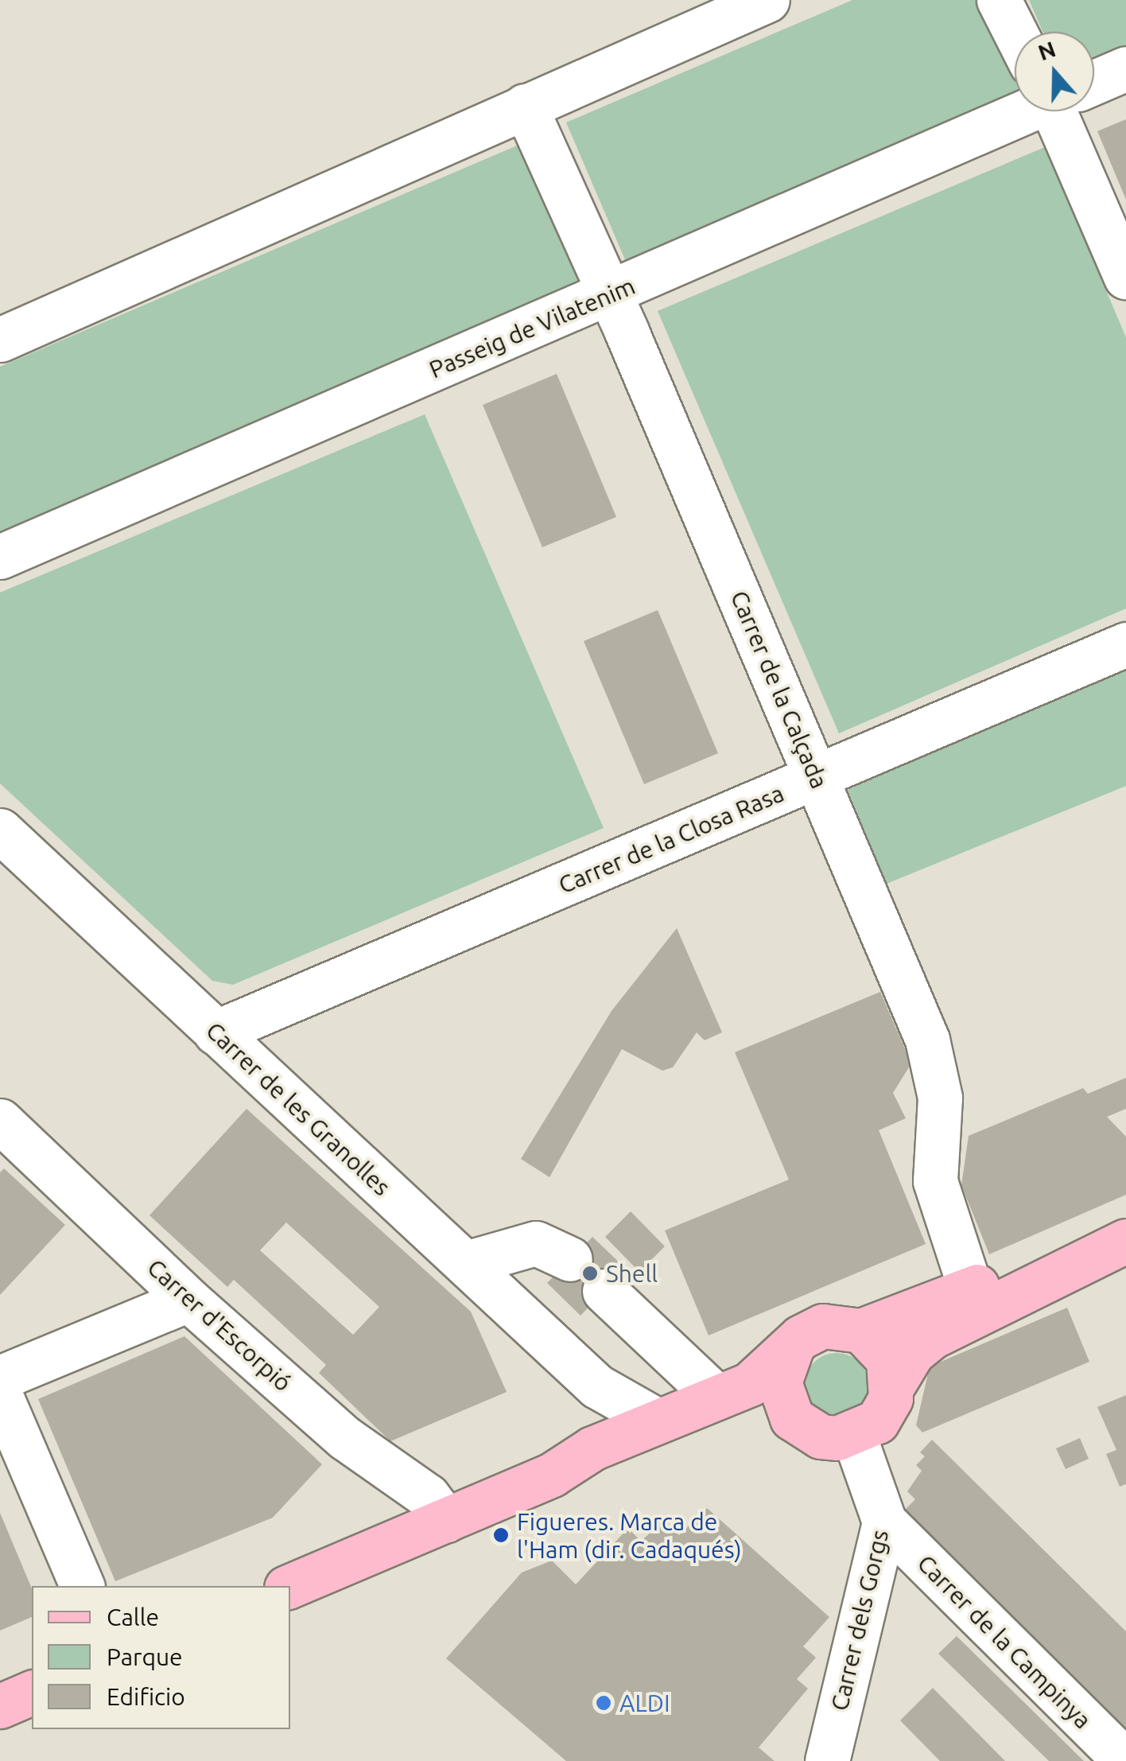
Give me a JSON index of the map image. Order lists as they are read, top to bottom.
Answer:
{
  "streets": {
    "street": [
      "Passeig de Vilatenim",
      "Carrer de la Calçada",
      "Carrer de la Closa Rasa",
      "Carrer de les Granolles",
      "Carrer d'Escorpió",
      "Carrer dels Gorgs",
      "Carrer de la Campinya"
    ]
  },
  "crossings": [
    ["Passeig de Vilatenim", "Carrer de la Calçada"],
    ["Carrer de la Calçada", "Carrer de la Closa Rasa"],
    ["Carrer de la Closa Rasa", "Carrer de les Granolles"],
    ["Carrer dels Gorgs", "Carrer de la Campinya"]
  ],
  "places": ["Shell", "Figueres. Marca de l'Ham (dir. Cadaqués)", "ALDI"],
  "legend": ["Calle", "Parque", "Edificio"],
  "north": "top"
}
